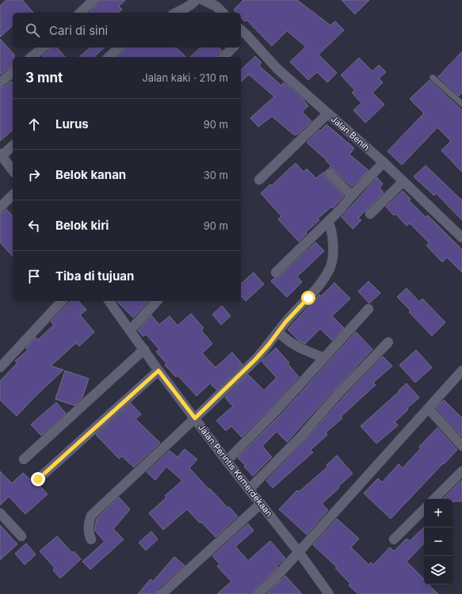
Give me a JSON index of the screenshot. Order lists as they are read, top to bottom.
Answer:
{
  "streets": {
    "street": ["Jalan Benih", "Jalan Perintis Kemerdekaan"]
  },
  "page": {
    "search": "Cari di sini",
    "heading": ["3 mnt", "Jalan kaki · 210 m"],
    "list": [
      ["Lurus", "90 m"],
      ["Belok kanan", "30 m"],
      ["Belok kiri", "90 m"],
      "Tiba di tujuan"
    ],
    "map_buttons": ["+", "−"]
  }
}
